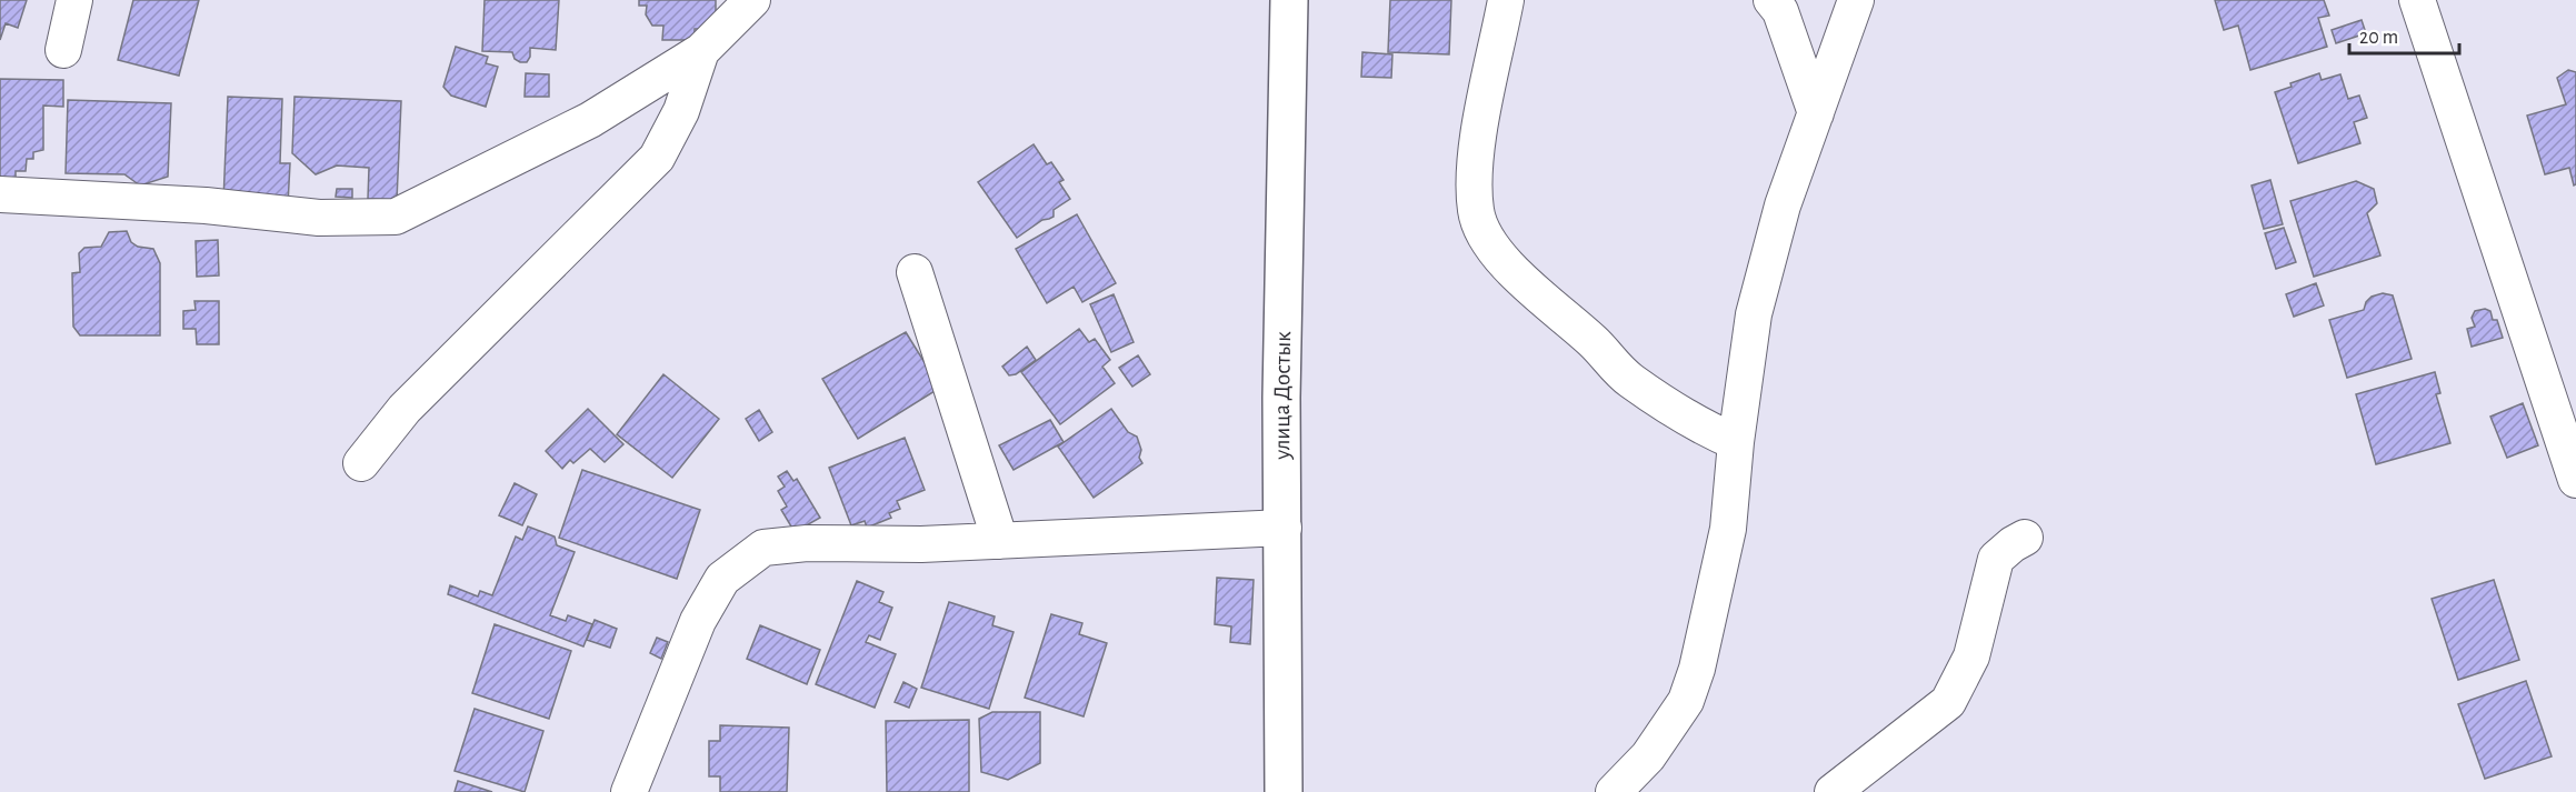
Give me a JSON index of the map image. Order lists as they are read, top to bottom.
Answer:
{
  "streets": {
    "main road": ["улица Достык"]
  },
  "scale_bar": "20 m"
}
